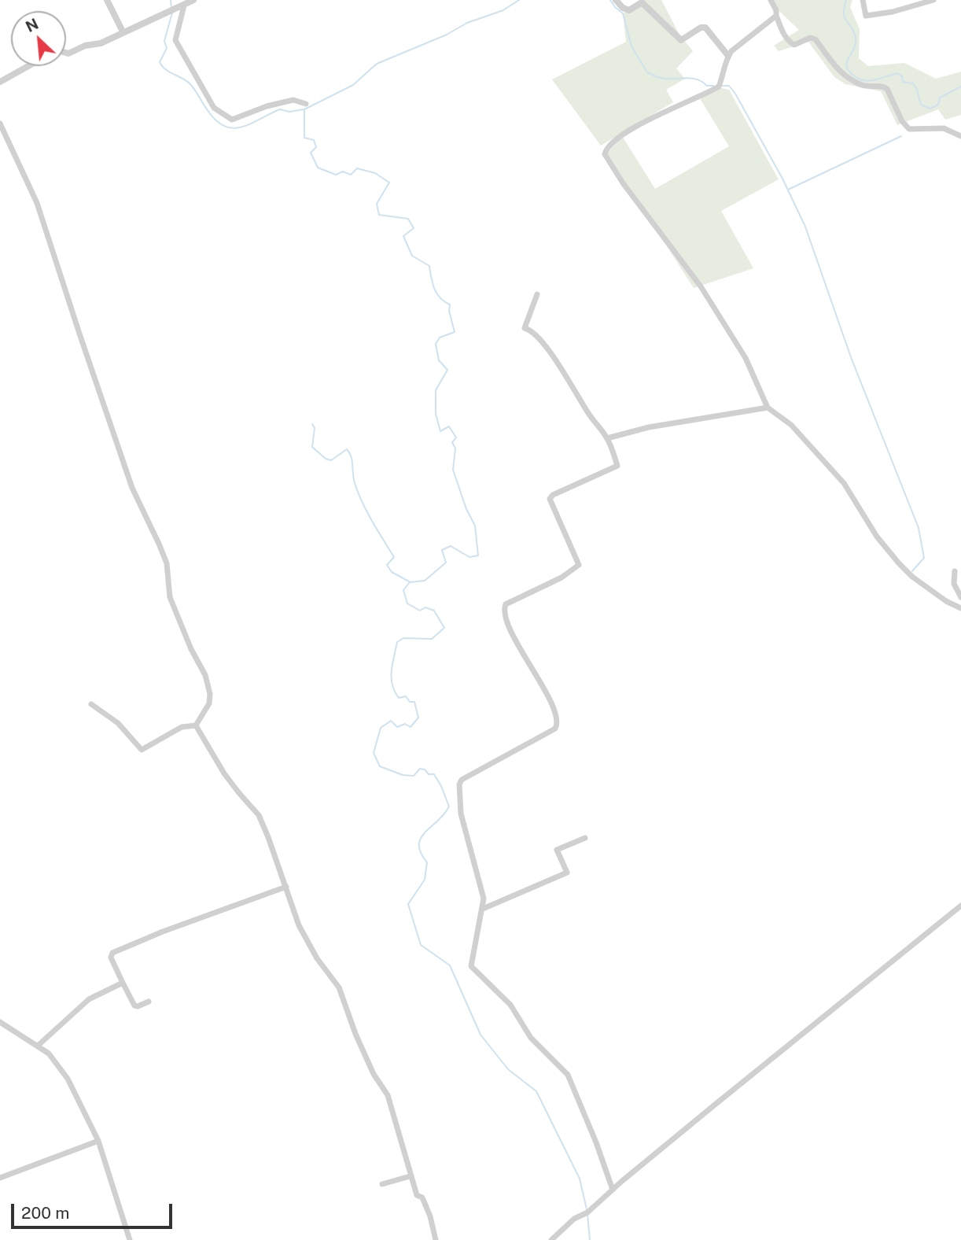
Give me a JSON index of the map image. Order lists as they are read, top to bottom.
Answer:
{
  "scale_bar": "200 m",
  "north": "top left"
}
